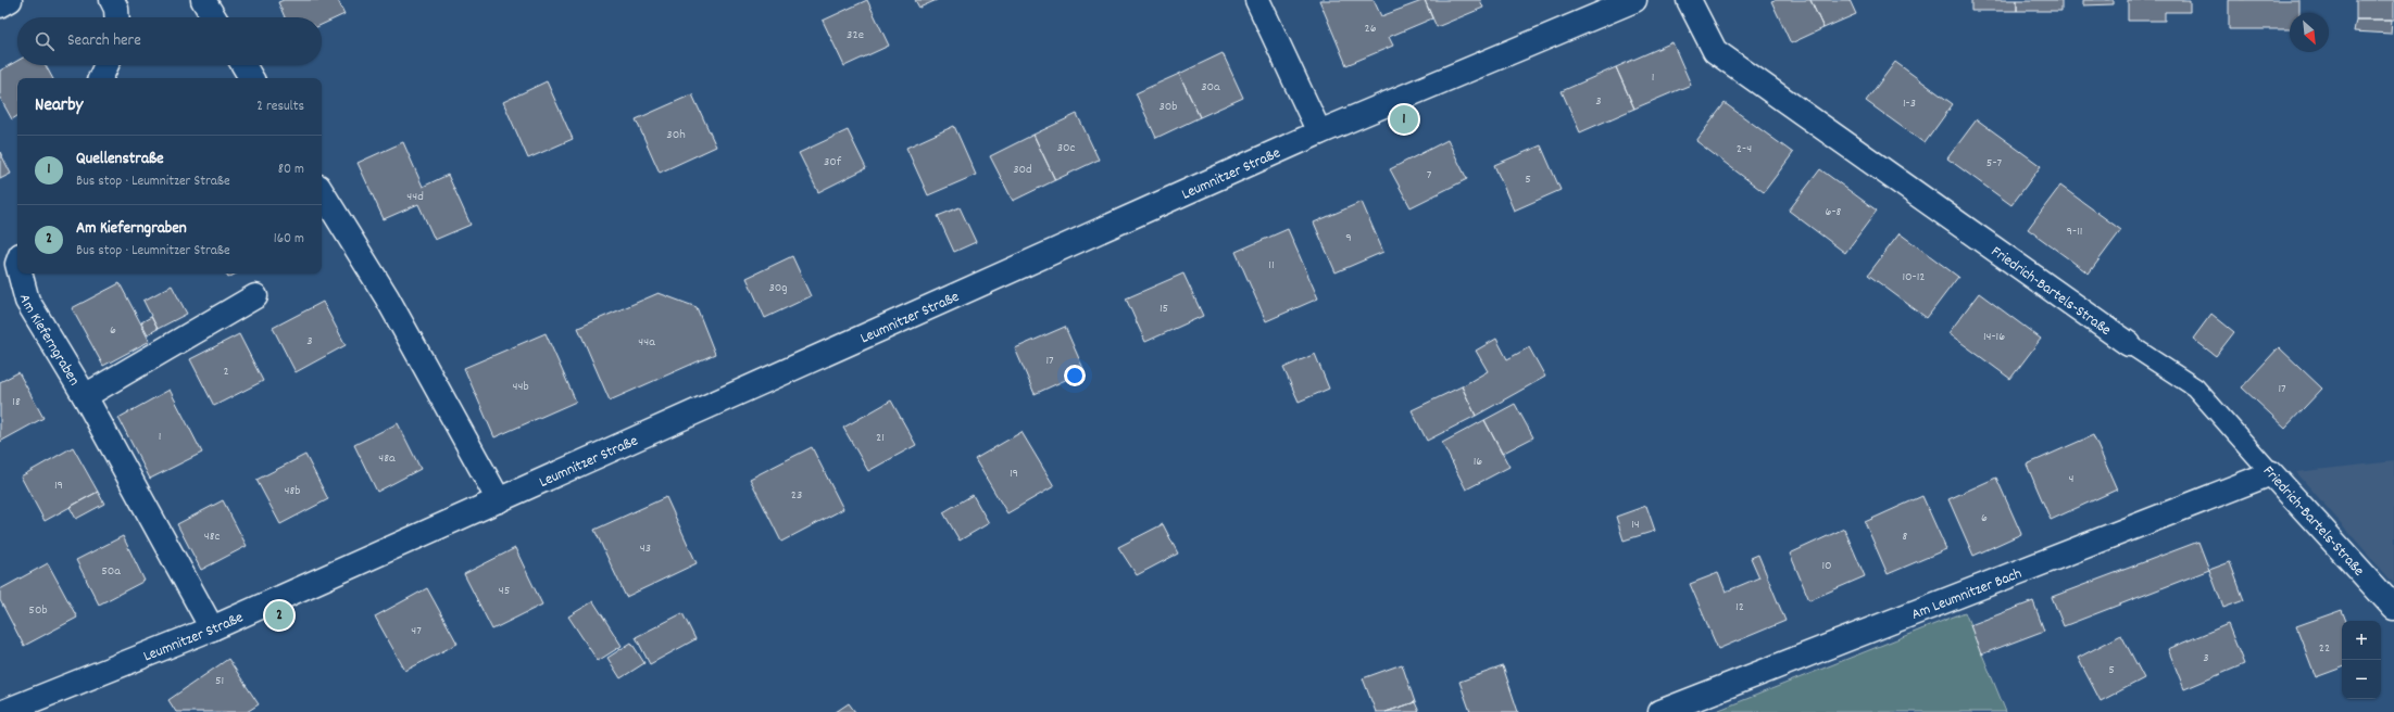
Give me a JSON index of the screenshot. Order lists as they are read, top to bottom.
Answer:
{
  "streets": {
    "street": [
      "Leumnitzer Straße",
      "Friedrich-Bartels-Straße",
      "Am Kieferngraben",
      "Am Leumnitzer Bach"
    ]
  },
  "crossings": [
    ["Leumnitzer Straße", "Am Kieferngraben"],
    ["Friedrich-Bartels-Straße", "Am Leumnitzer Bach"]
  ],
  "house_numbers": [
    "26",
    "32e",
    "1",
    "30a",
    "3",
    "1-3",
    "30b",
    "30h",
    "30c",
    "2-4",
    "30f",
    "5-7",
    "30d",
    "7",
    "5",
    "44d",
    "6-8",
    "9-11",
    "9",
    "11",
    "10-12",
    "30g",
    "15",
    "6",
    "14-16",
    "3",
    "44a",
    "17",
    "2",
    "44b",
    "17",
    "18",
    "1",
    "21",
    "48a",
    "16",
    "19",
    "4",
    "19",
    "48b",
    "23",
    "6",
    "14",
    "48c",
    "8",
    "43",
    "10",
    "50a",
    "45",
    "12",
    "50b",
    "47",
    "22",
    "3",
    "5",
    "51"
  ],
  "north": "bottom right",
  "page": {
    "search": "Search here",
    "heading": ["Nearby", "2 results"],
    "pins": ["1", "2"],
    "list": [
      {
        "mark": "1",
        "name": "Quellenstraße",
        "note": "Bus stop · Leumnitzer Straße",
        "value": "80 m"
      },
      {
        "mark": "2",
        "name": "Am Kieferngraben",
        "note": "Bus stop · Leumnitzer Straße",
        "value": "160 m"
      }
    ],
    "map_buttons": ["+", "−"]
  }
}
